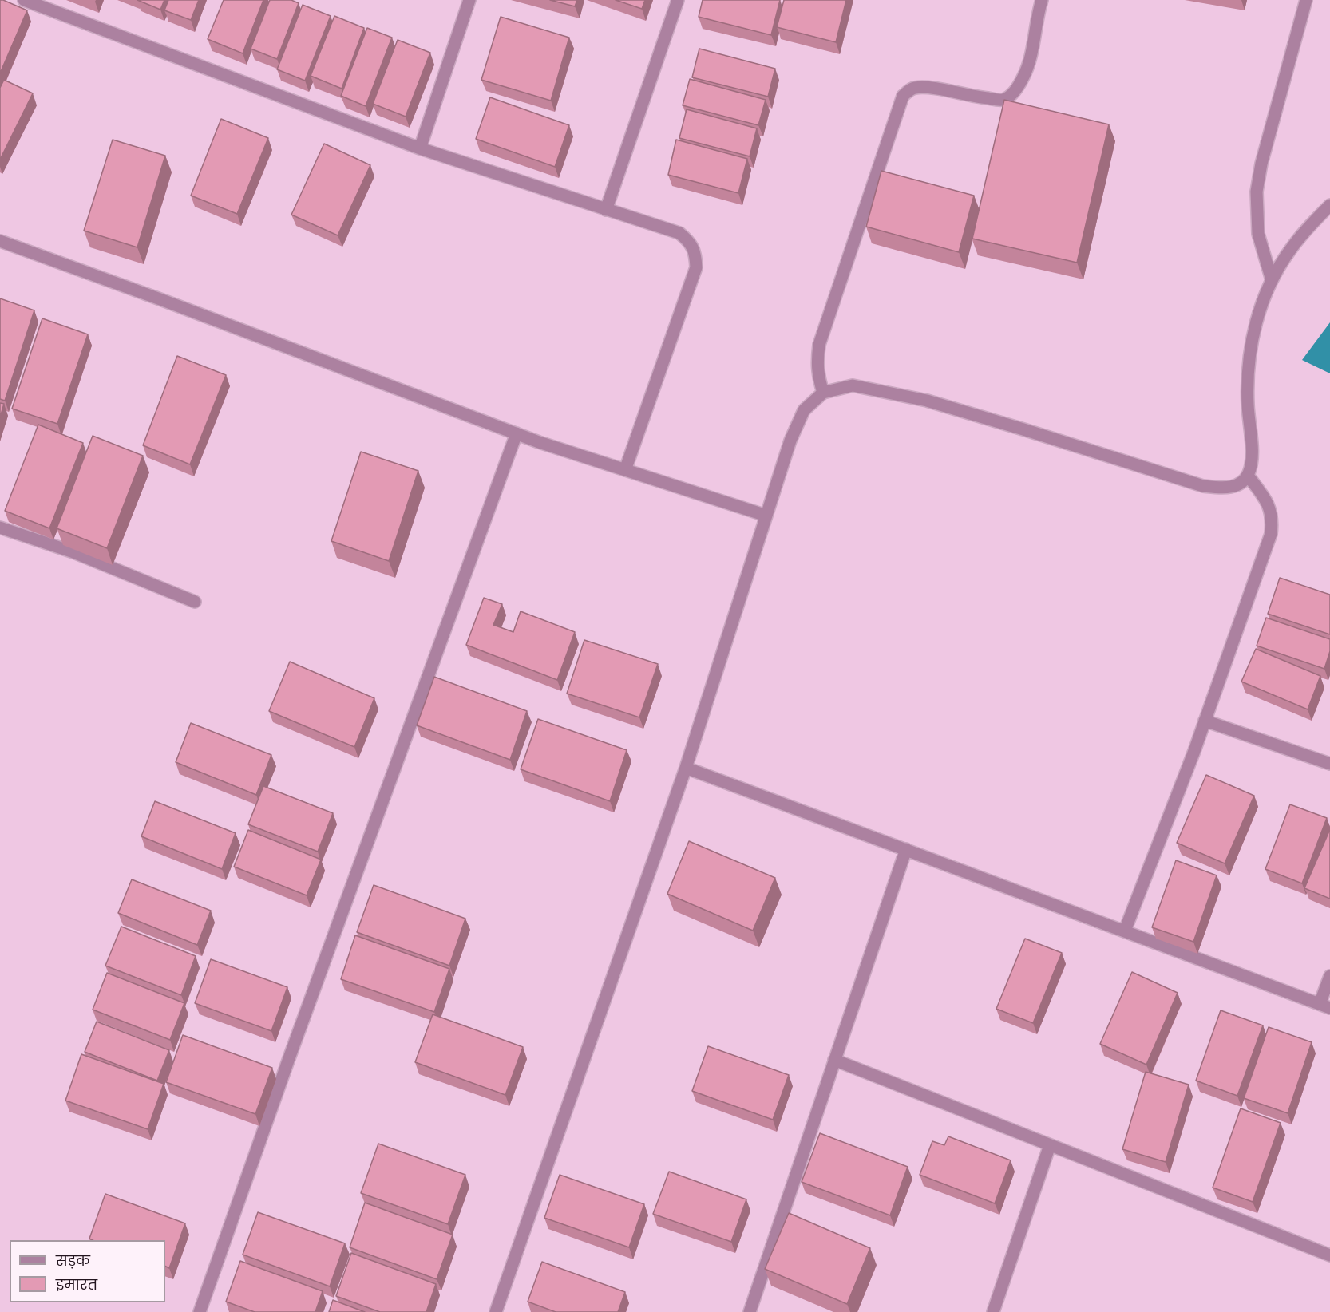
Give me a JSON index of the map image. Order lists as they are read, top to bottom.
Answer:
{
  "legend": ["सड़क", "इमारत"]
}
